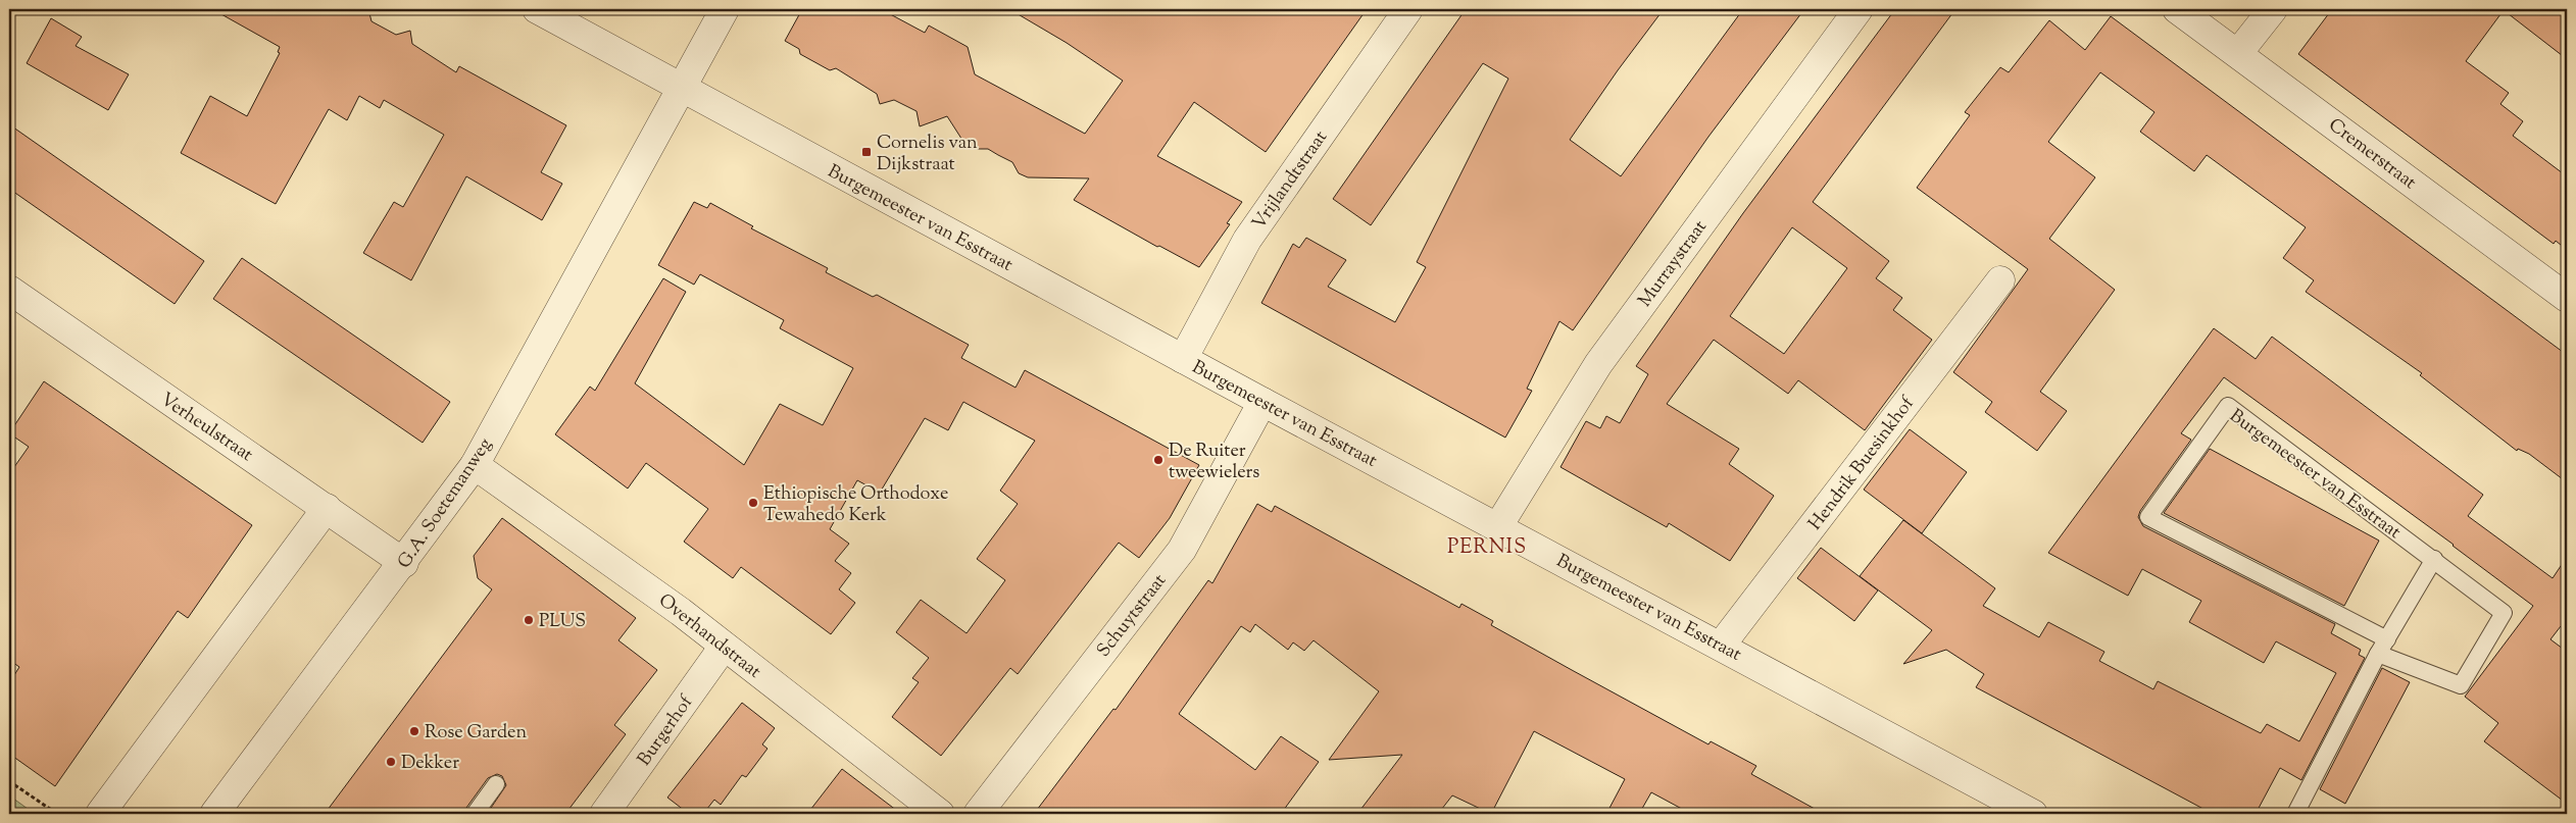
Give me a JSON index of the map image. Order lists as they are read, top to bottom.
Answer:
{
  "streets": {
    "street": [
      "Cremerstraat",
      "Vrijlandtstraat",
      "Burgemeester van Esstraat",
      "Murraystraat",
      "Verheulstraat",
      "Hendrik Buesinkhof",
      "G.A. Soetemanweg",
      "Schuytstraat",
      "Overhandstraat",
      "Burgerhof"
    ]
  },
  "crossings": [
    ["Vrijlandtstraat", "Burgemeester van Esstraat"],
    ["Burgemeester van Esstraat", "Murraystraat"],
    ["Burgemeester van Esstraat", "Hendrik Buesinkhof"],
    ["Burgemeester van Esstraat", "G.A. Soetemanweg"],
    ["Burgemeester van Esstraat", "Schuytstraat"],
    ["Verheulstraat", "G.A. Soetemanweg"],
    ["G.A. Soetemanweg", "Overhandstraat"],
    ["Overhandstraat", "Burgerhof"]
  ],
  "districts": ["PERNIS"],
  "places": {
    "transit": ["Cornelis van Dijkstraat"],
    "other": [
      "De Ruiter tweewielers",
      "Ethiopische Orthodoxe Tewahedo Kerk",
      "PLUS",
      "Rose Garden",
      "Dekker"
    ]
  }
}
